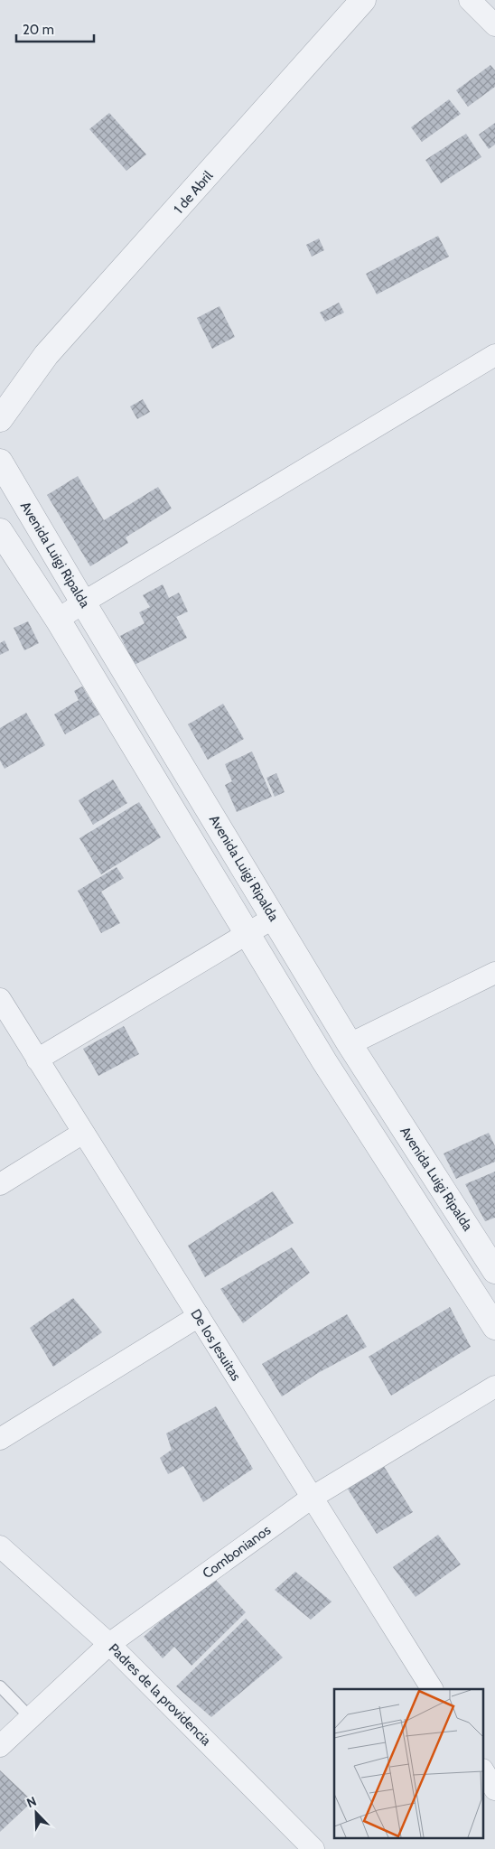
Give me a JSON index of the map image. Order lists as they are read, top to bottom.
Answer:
{
  "streets": {
    "street": [
      "1 de Abril",
      "Avenida Luigi Ripalda",
      "De los Jesuitas",
      "Combonianos",
      "Padres de la providencia"
    ]
  },
  "crossings": [
    ["De los Jesuitas", "Combonianos"],
    ["Combonianos", "Padres de la providencia"]
  ],
  "scale_bar": "20 m",
  "north": "top left"
}
